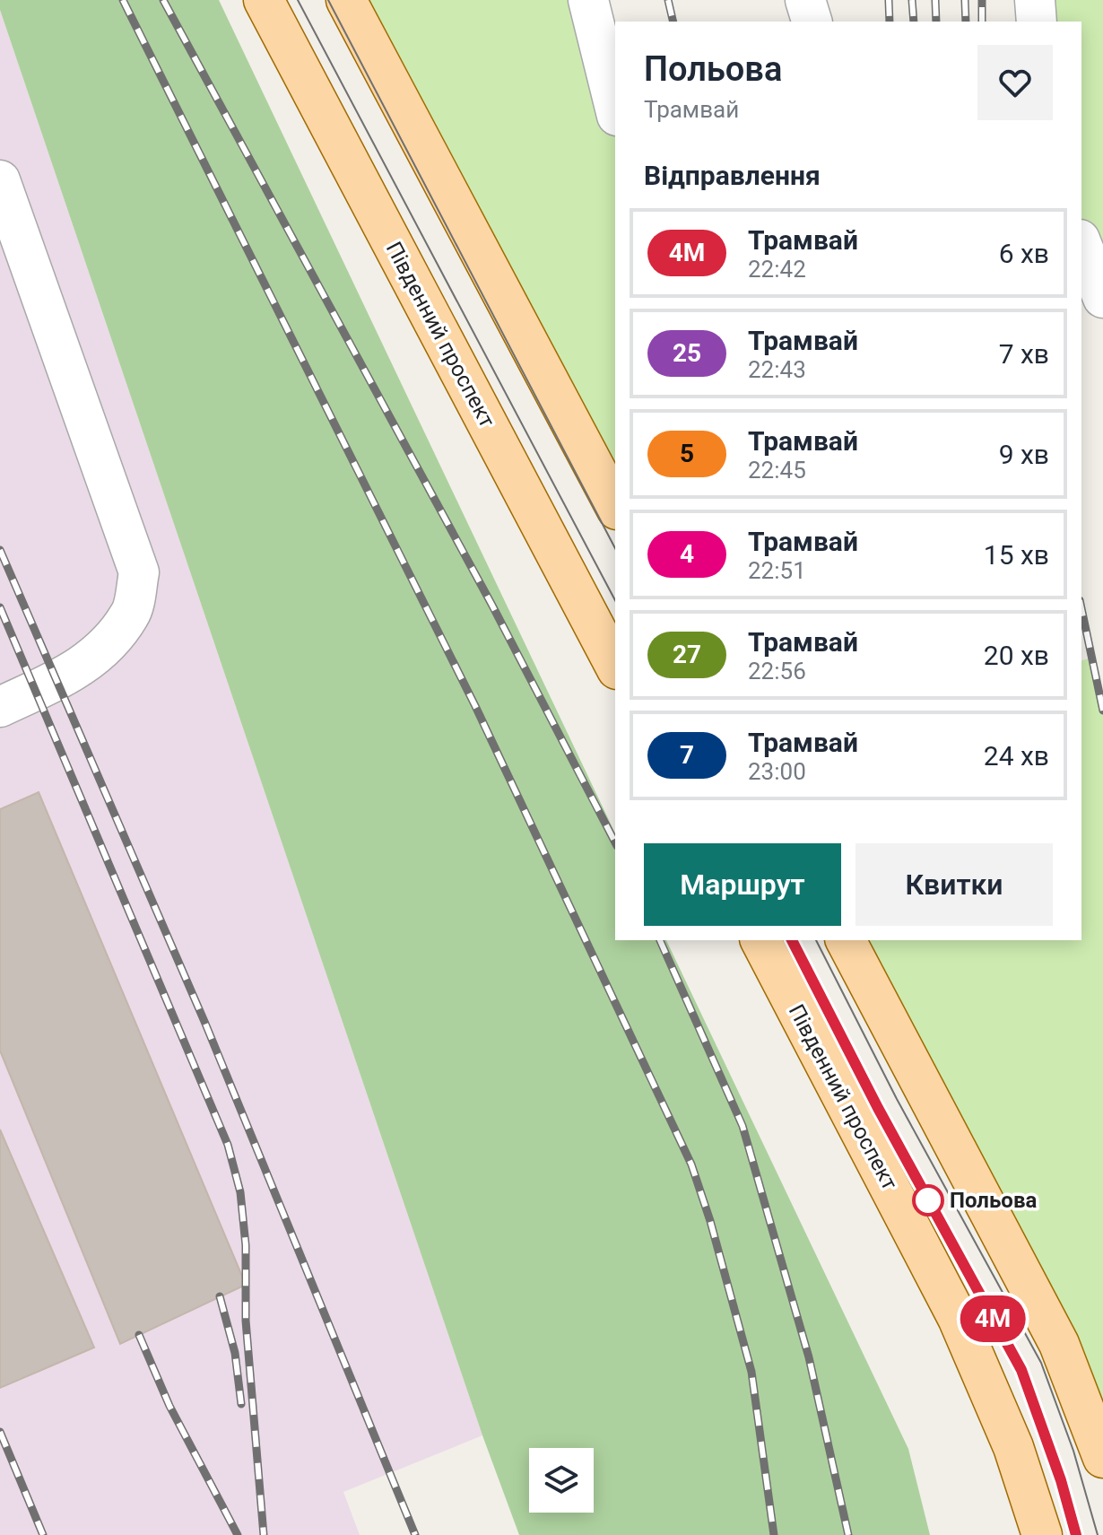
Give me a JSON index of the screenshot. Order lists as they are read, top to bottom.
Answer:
{
  "streets": {
    "main road": ["Південний проспект"]
  },
  "places": ["Польова"],
  "lines": ["tram line 4М"],
  "page": {
    "on_map": "4М",
    "heading": [
      ["Польова", "Трамвай"],
      "Відправлення"
    ],
    "list": [
      {
        "mark": "4М",
        "name": "Трамвай",
        "note": "22:42",
        "value": "6 хв"
      },
      {
        "mark": "25",
        "name": "Трамвай",
        "note": "22:43",
        "value": "7 хв"
      },
      {
        "mark": "5",
        "name": "Трамвай",
        "note": "22:45",
        "value": "9 хв"
      },
      {
        "mark": "4",
        "name": "Трамвай",
        "note": "22:51",
        "value": "15 хв"
      },
      {
        "mark": "27",
        "name": "Трамвай",
        "note": "22:56",
        "value": "20 хв"
      },
      {
        "mark": "7",
        "name": "Трамвай",
        "note": "23:00",
        "value": "24 хв"
      }
    ],
    "buttons": ["Маршрут", "Квитки"]
  }
}
